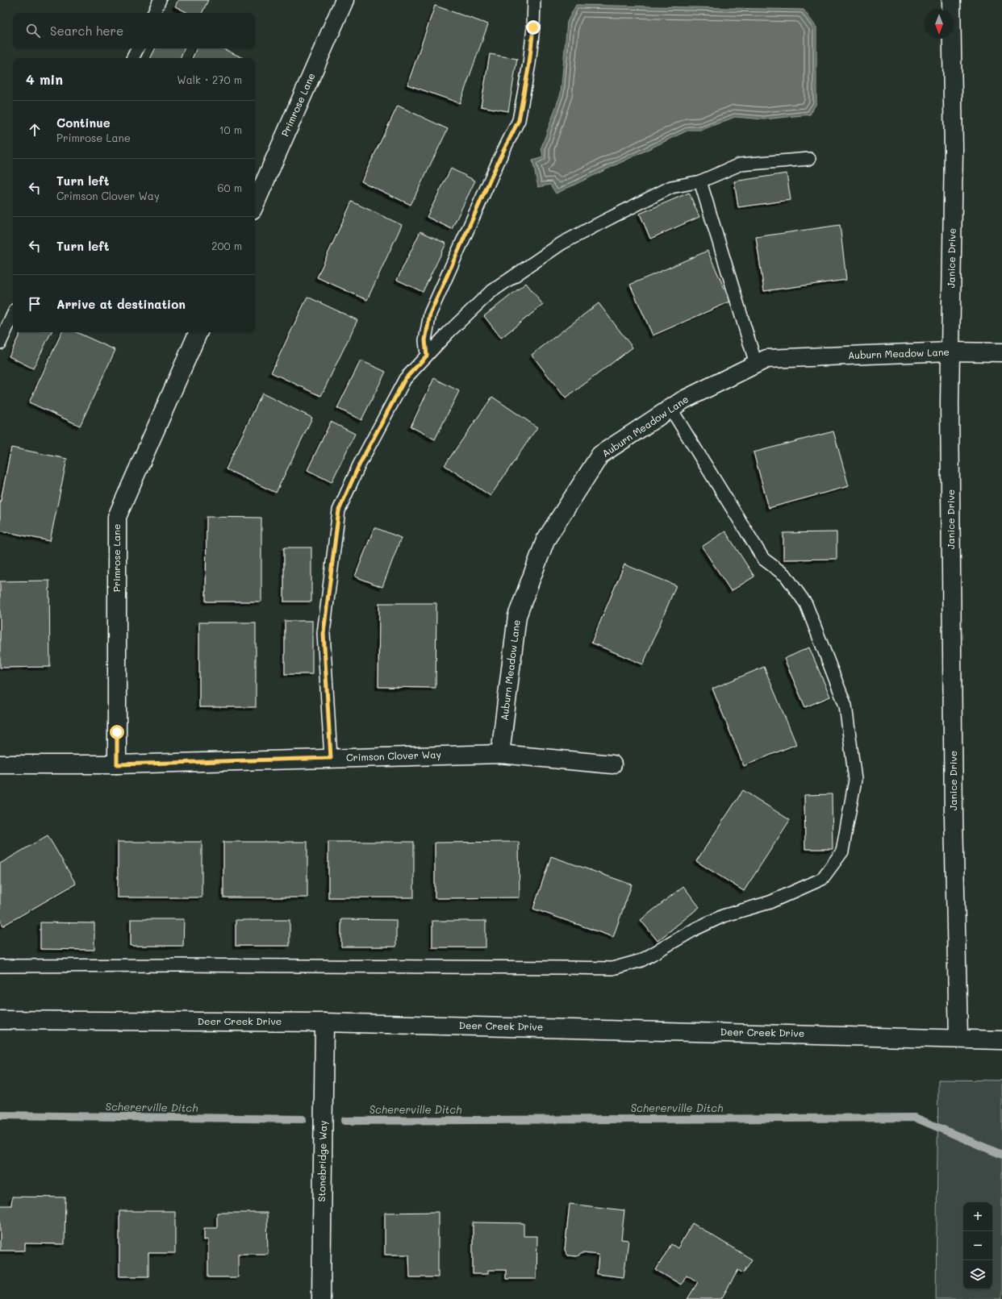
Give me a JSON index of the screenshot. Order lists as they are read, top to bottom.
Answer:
{
  "streets": {
    "street": [
      "Primrose Lane",
      "Janice Drive",
      "Auburn Meadow Lane",
      "Crimson Clover Way",
      "Deer Creek Drive",
      "Stonebridge Way"
    ]
  },
  "crossings": [
    ["Primrose Lane", "Crimson Clover Way"],
    ["Janice Drive", "Auburn Meadow Lane"],
    ["Janice Drive", "Deer Creek Drive"],
    ["Auburn Meadow Lane", "Crimson Clover Way"],
    ["Deer Creek Drive", "Stonebridge Way"]
  ],
  "water": ["Schererville Ditch"],
  "north": "bottom",
  "page": {
    "search": "Search here",
    "heading": ["4 min", "Walk · 270 m"],
    "list": [
      ["Continue", "Primrose Lane", "10 m"],
      ["Turn left", "Crimson Clover Way", "60 m"],
      ["Turn left", "200 m"],
      "Arrive at destination"
    ],
    "map_buttons": ["+", "−"]
  }
}
